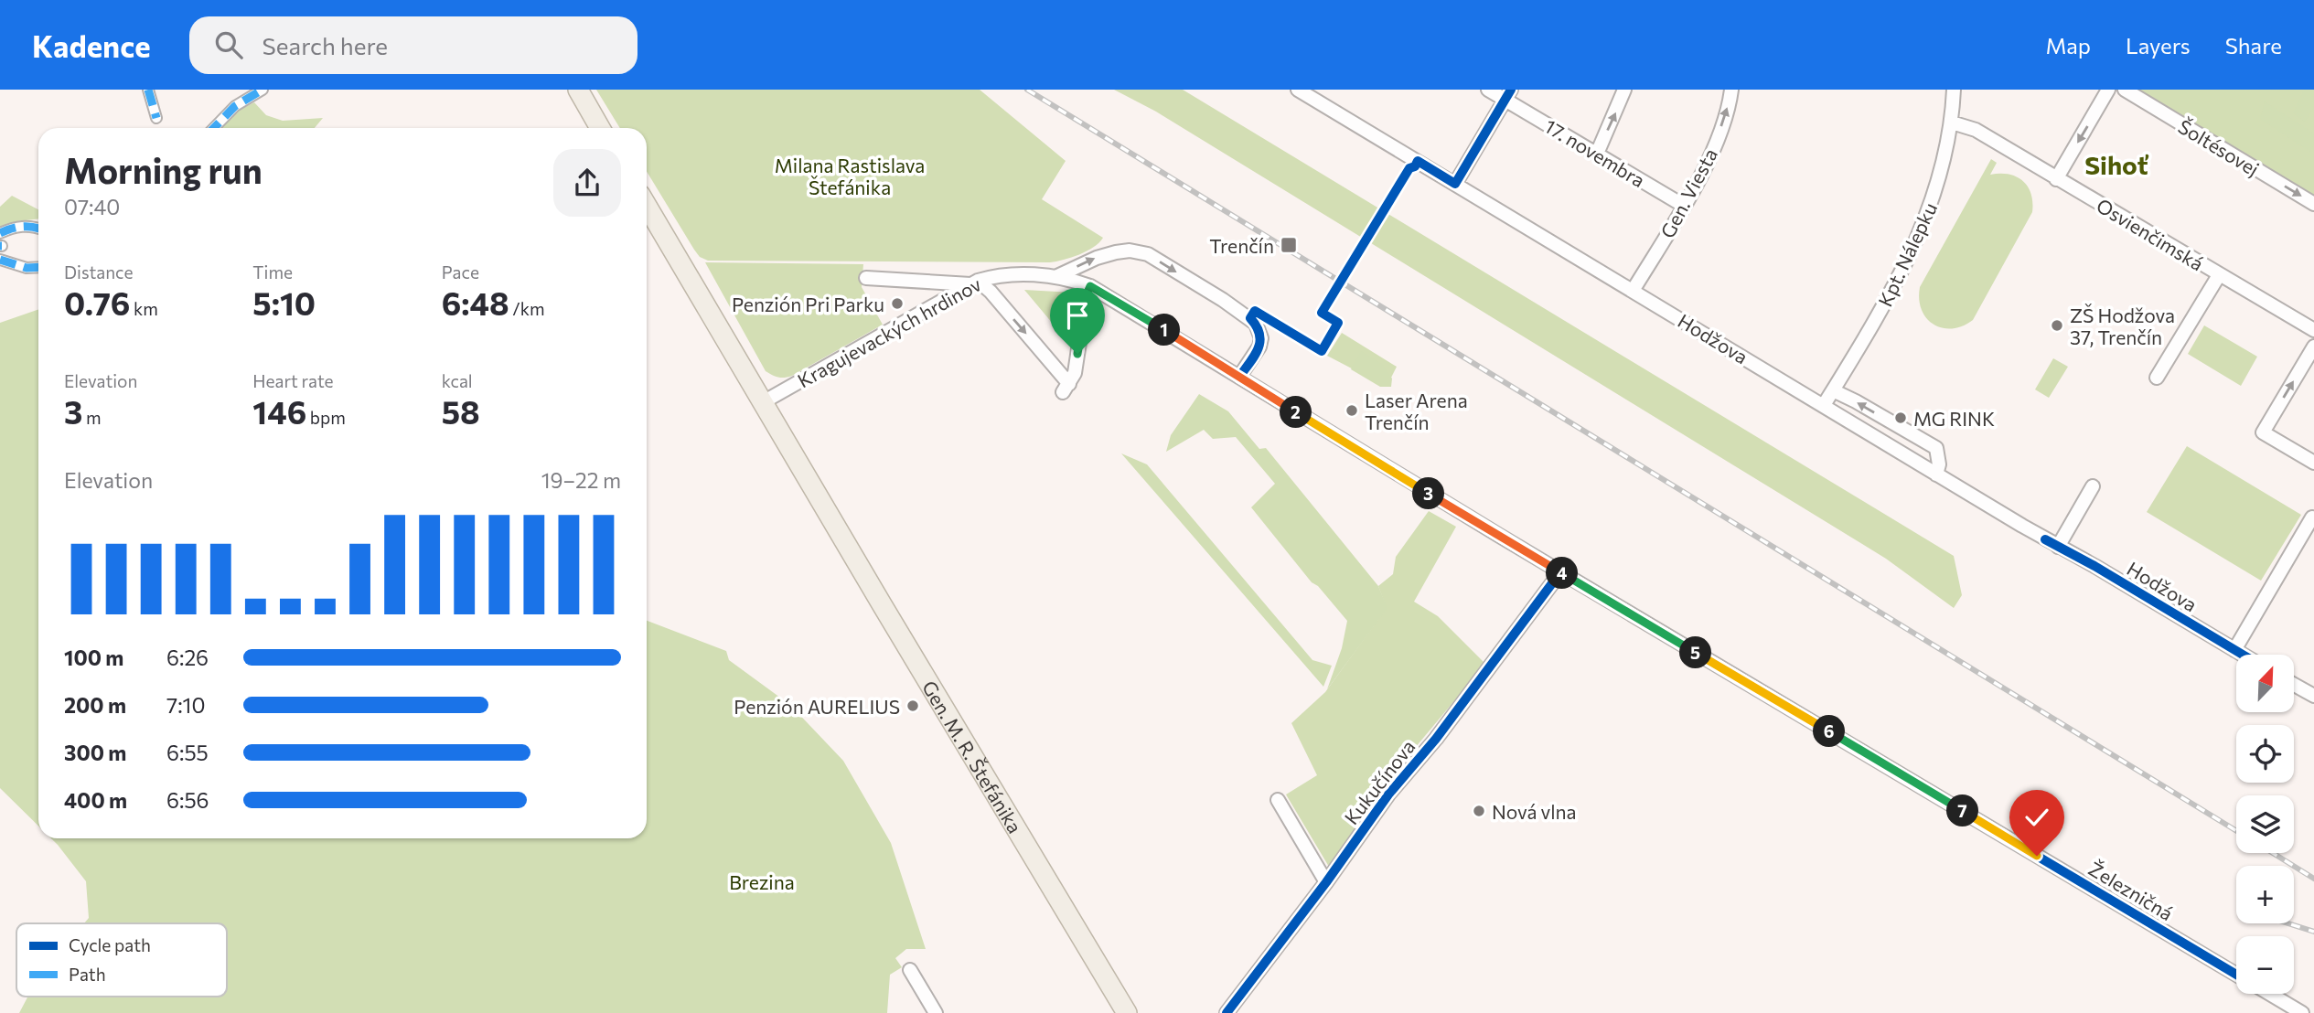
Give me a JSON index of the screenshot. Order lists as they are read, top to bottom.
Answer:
{
  "streets": {
    "main road": ["Gen. M. R. Štefánika"],
    "street": [
      "Šoltésovej",
      "17. novembra",
      "Gen. Viesta",
      "Osvienčimská",
      "Kpt. Nálepku",
      "Kragujevackých hrdinov",
      "Hodžova",
      "Kukučínova",
      "Železničná"
    ]
  },
  "crossings": [
    ["17. novembra", "Gen. Viesta"],
    ["Gen. Viesta", "Hodžova"],
    ["Osvienčimská", "Kpt. Nálepku"],
    ["Kpt. Nálepku", "Hodžova"],
    ["Kragujevackých hrdinov", "Gen. M. R. Štefánika"],
    ["Kragujevackých hrdinov", "Železničná"],
    ["Kukučínova", "Železničná"]
  ],
  "one_way": ["Šoltésovej"],
  "districts": ["Sihoť"],
  "parks": ["Milana Rastislava Štefánika", "Brezina"],
  "places": {
    "transit": ["Trenčín"],
    "other": [
      "Penzión Pri Parku",
      "ZŠ Hodžova 37, Trenčín",
      "Laser Arena Trenčín",
      "MG RINK",
      "Penzión AURELIUS",
      "Nová vlna"
    ]
  },
  "legend": ["Cycle path", "Path"],
  "north": "top right",
  "page": {
    "header": "Kadence",
    "search": "Search here",
    "nav": ["Map", "Layers", "Share"],
    "heading": ["Morning run", "07:40"],
    "stats": [
      ["Distance", "0.76 km"],
      ["Time", "5:10"],
      ["Pace", "6:48 /km"],
      ["Elevation", "3 m"],
      ["Heart rate", "146 bpm"],
      ["kcal", "58"]
    ],
    "pins": [
      "1",
      "2",
      "3",
      "4",
      "5",
      "6",
      "7"
    ],
    "chart": ["Elevation", "19–22 m"],
    "list": [
      {
        "name": "100 m",
        "note": "6:26"
      },
      {
        "name": "200 m",
        "note": "7:10"
      },
      {
        "name": "300 m",
        "note": "6:55"
      },
      {
        "name": "400 m",
        "note": "6:56"
      }
    ],
    "map_buttons": ["+", "−"]
  }
}
